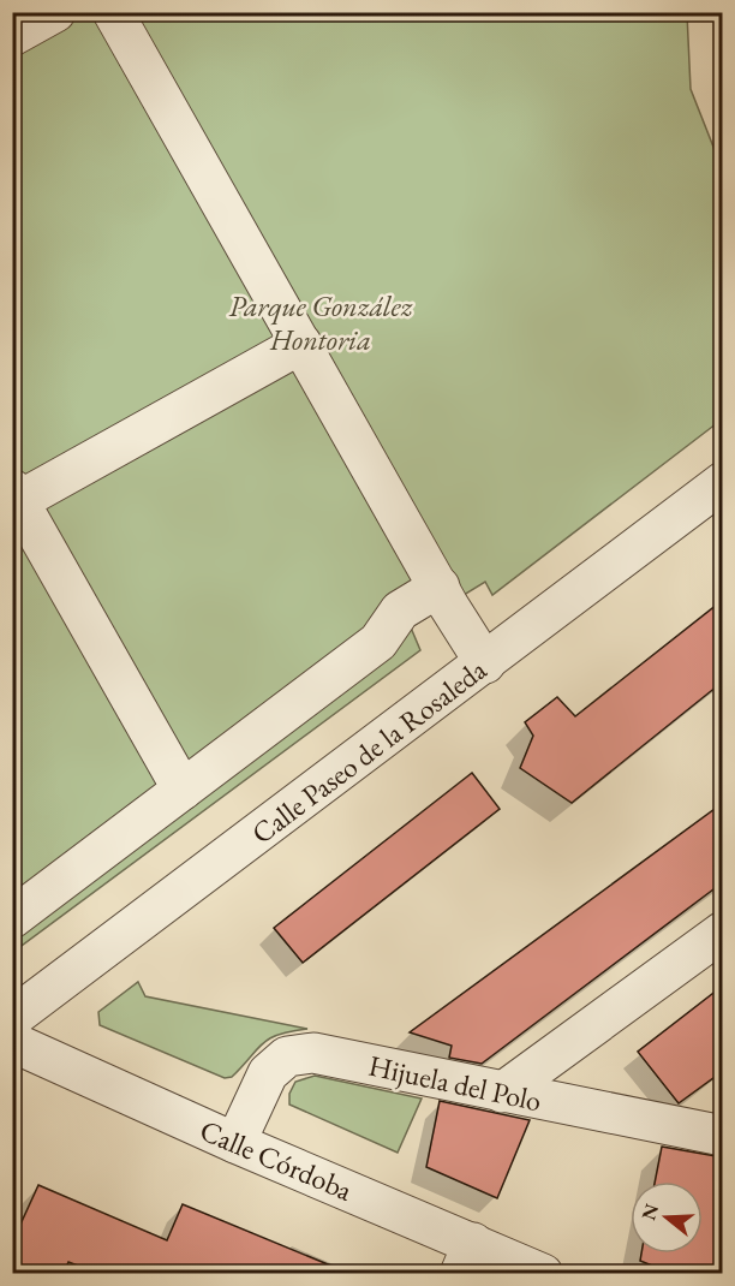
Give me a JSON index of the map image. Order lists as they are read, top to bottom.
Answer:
{
  "streets": {
    "street": ["Calle Paseo de la Rosaleda", "Hijuela del Polo", "Calle Córdoba"]
  },
  "crossings": [
    ["Hijuela del Polo", "Calle Córdoba"]
  ],
  "parks": ["Parque González Hontoria"],
  "north": "left"
}
